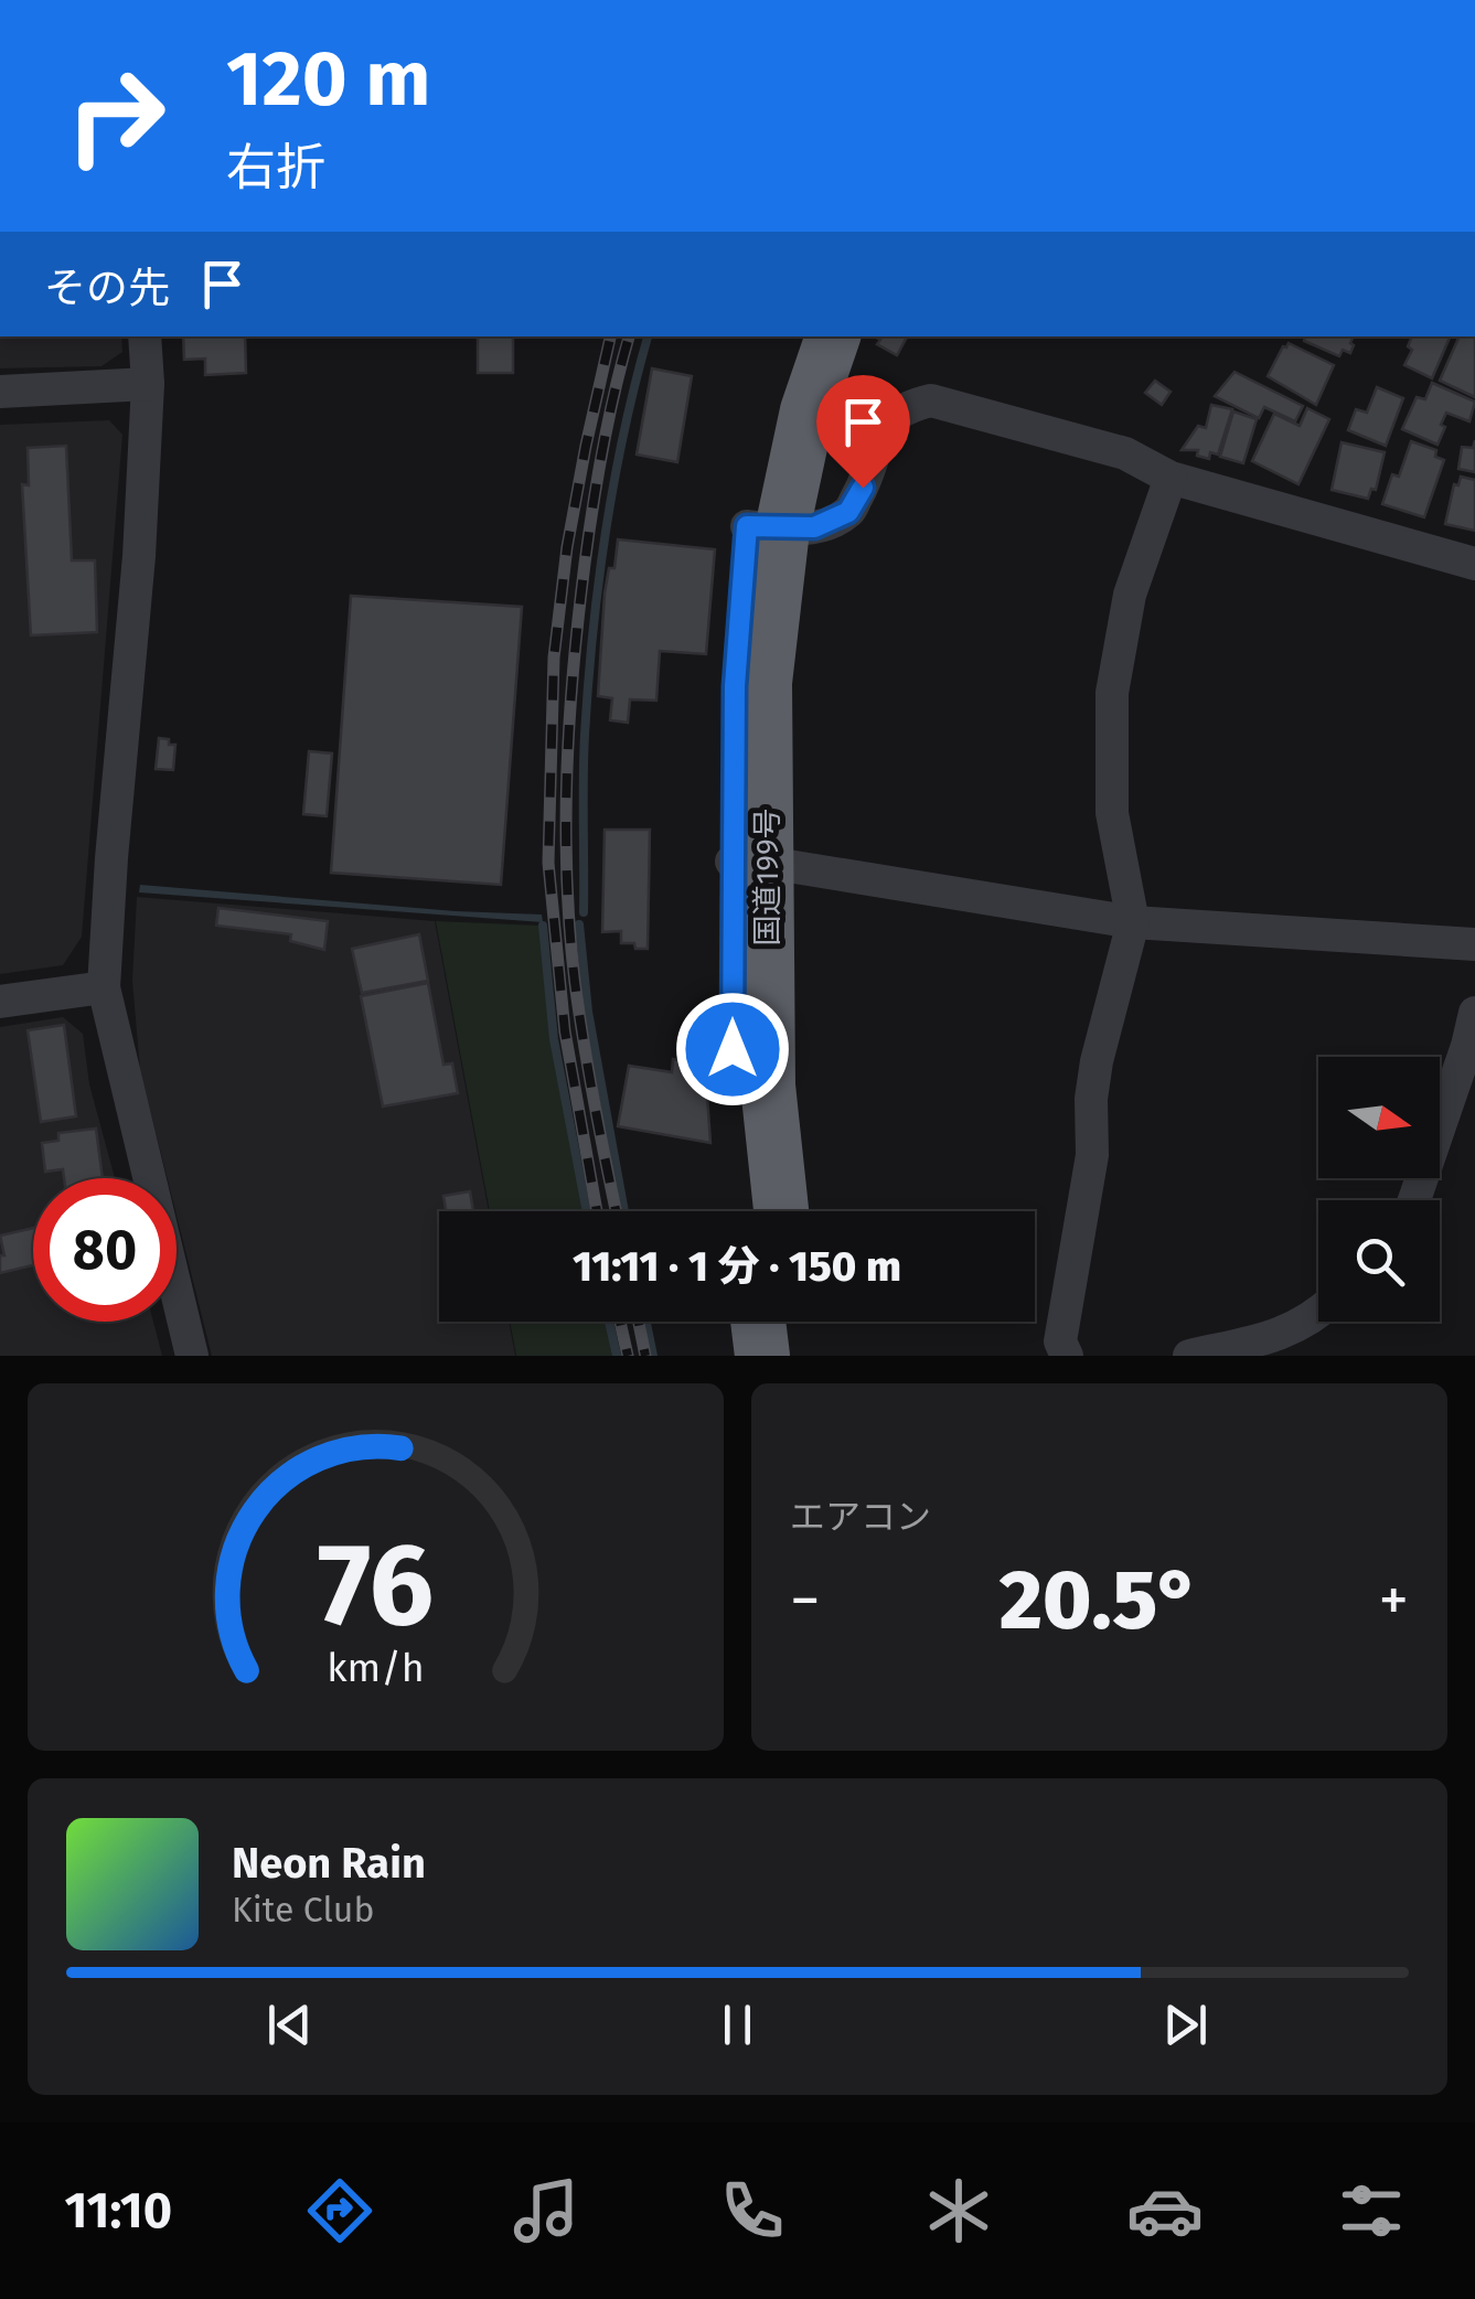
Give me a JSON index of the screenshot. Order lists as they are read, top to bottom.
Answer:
{
  "streets": {
    "highway": ["国道199号"]
  },
  "north": "right",
  "page": {
    "turn": ["120 m", "右折"],
    "then": "その先",
    "limit": "80",
    "trip": "11:11 · 1 分 · 150 m",
    "tile": "エアコン",
    "heat": ["−", "20.5°", "+"],
    "song": ["Neon Rain", "Kite Club"],
    "tabs": "11:10",
    "gauge": ["76", "km/h"]
  }
}
